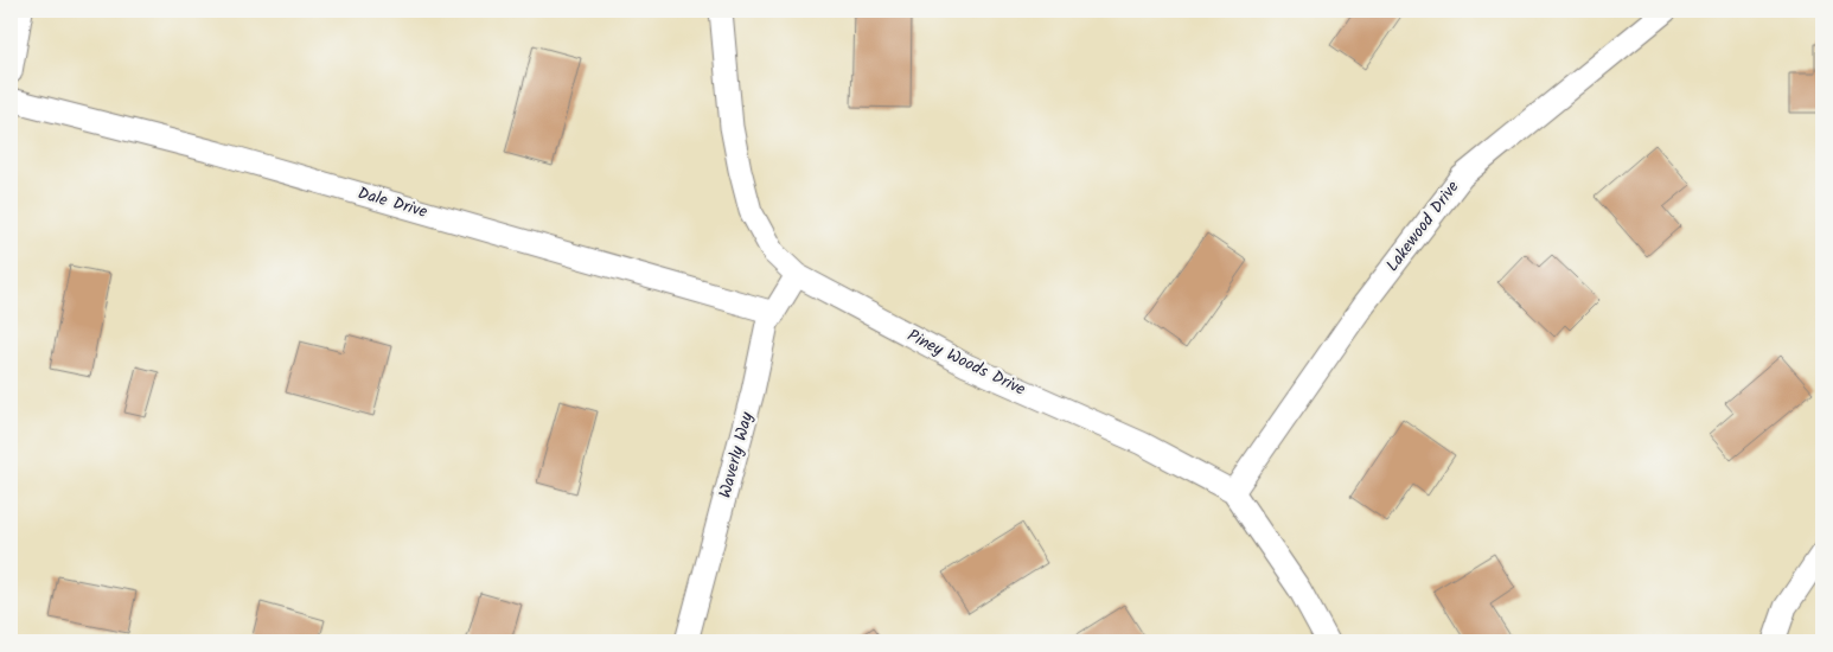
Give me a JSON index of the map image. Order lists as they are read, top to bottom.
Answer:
{
  "streets": {
    "street": [
      "Dale Drive",
      "Lakewood Drive",
      "Piney Woods Drive",
      "Waverly Way"
    ]
  },
  "crossings": [
    ["Dale Drive", "Waverly Way"],
    ["Lakewood Drive", "Piney Woods Drive"],
    ["Piney Woods Drive", "Waverly Way"]
  ]
}
